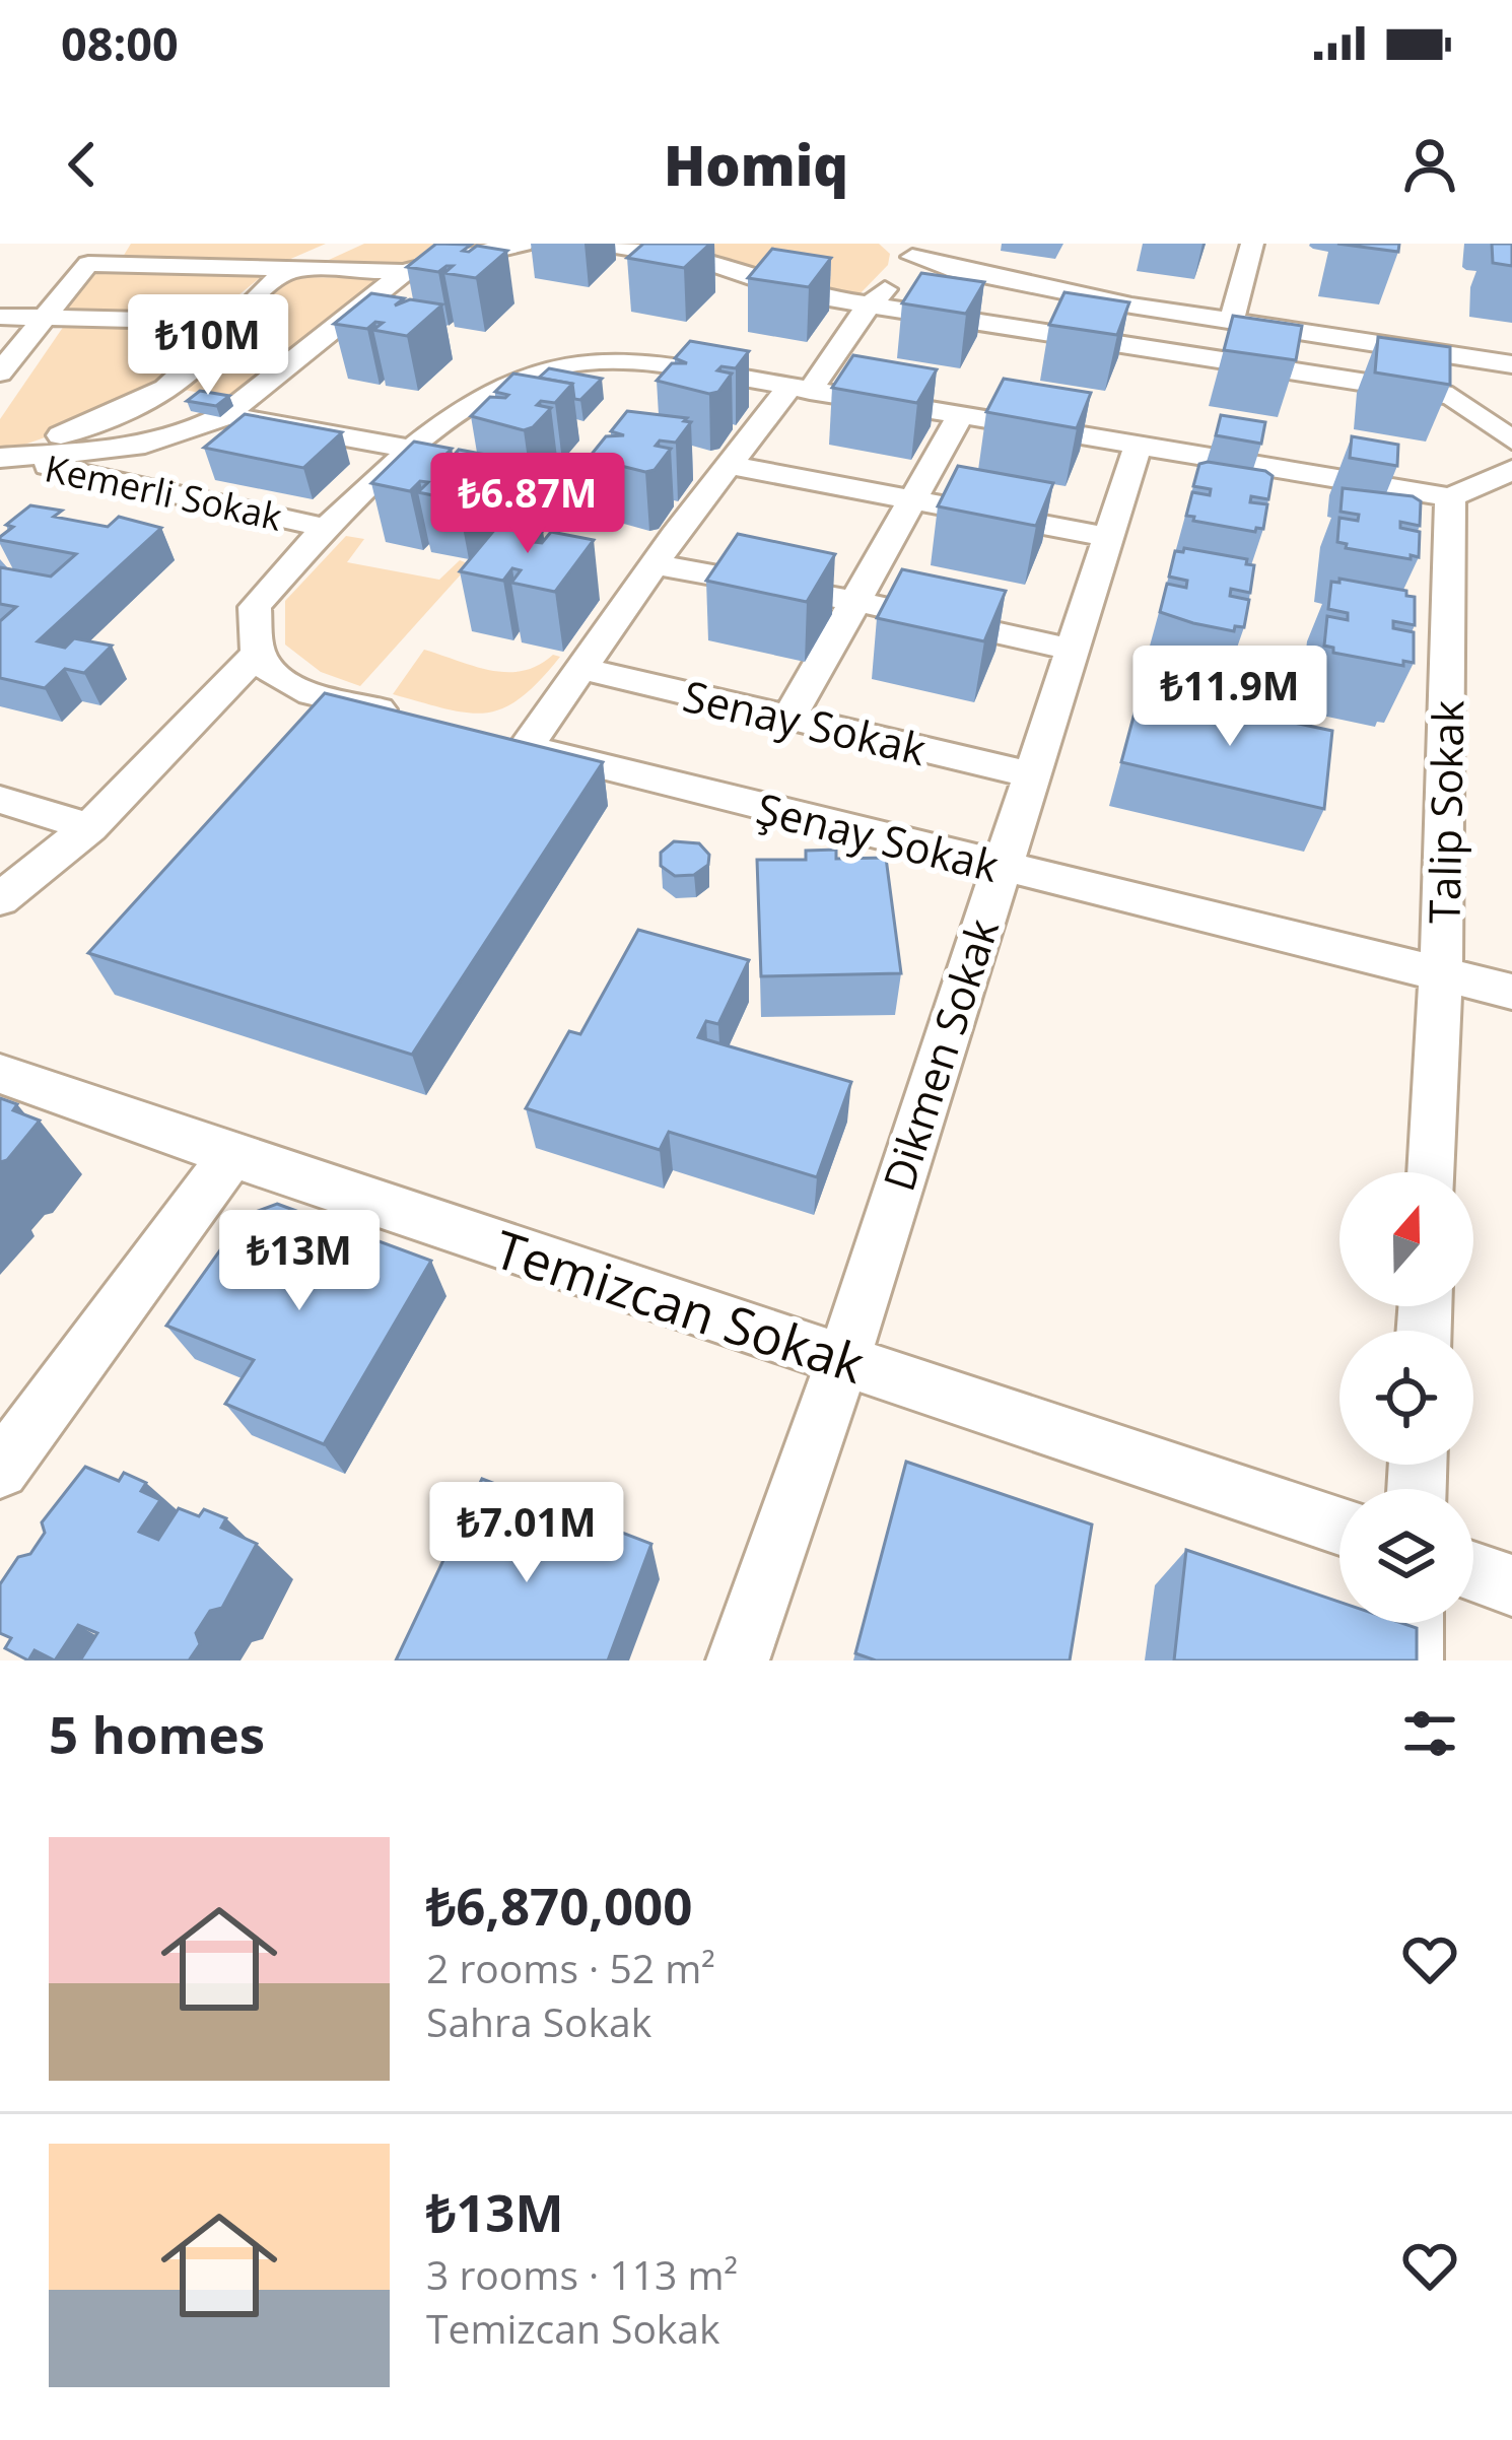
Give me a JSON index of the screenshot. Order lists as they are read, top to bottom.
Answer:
{
  "streets": {
    "street": [
      "Kemerli Sokak",
      "Senay Sokak",
      "Talip Sokak",
      "Şenay Sokak",
      "Dikmen Sokak",
      "Temizcan Sokak"
    ]
  },
  "crossings": [
    ["Senay Sokak", "Dikmen Sokak"],
    ["Talip Sokak", "Şenay Sokak"],
    ["Şenay Sokak", "Dikmen Sokak"],
    ["Dikmen Sokak", "Temizcan Sokak"]
  ],
  "north": "top",
  "page": {
    "status": "08:00",
    "header": "Homiq",
    "price": [
      "₺10M",
      "₺6.87M",
      "₺11.9M",
      "₺13M",
      "₺7.01M"
    ],
    "heading": "5 homes",
    "list": [
      {
        "name": "₺6,870,000",
        "note": "2 rooms · 52 m² · Sahra Sokak"
      },
      {
        "name": "₺13M",
        "note": "3 rooms · 113 m² · Temizcan Sokak"
      }
    ]
  }
}
